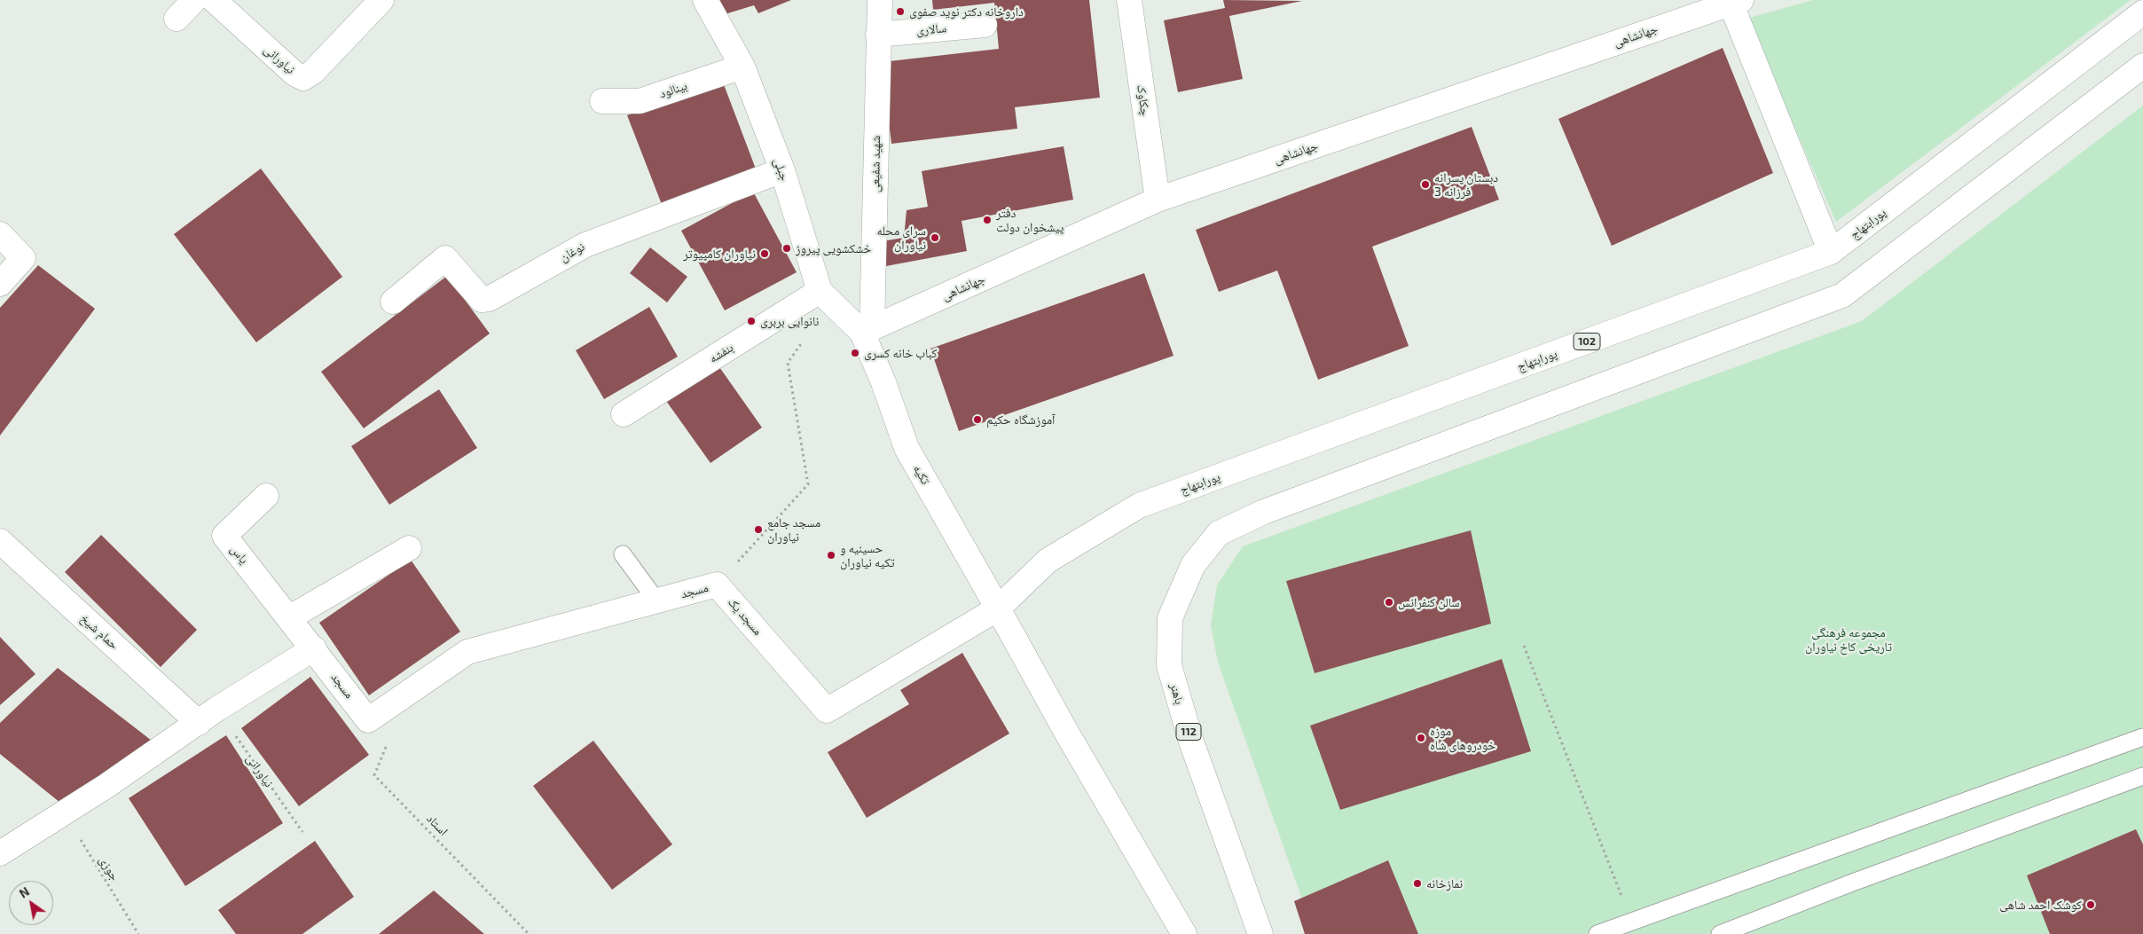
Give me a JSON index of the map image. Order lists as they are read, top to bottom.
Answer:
{
  "streets": {
    "street": [
      "سالاری",
      "جهانشاهی",
      "نیاورانی",
      "بینالود",
      "چکاوک",
      "شهید شفیعی",
      "جبلی",
      "پورابتهاج",
      "نوغان",
      "102",
      "بنفشه",
      "تکیه",
      "یاس",
      "مسجد",
      "مسجد یک",
      "حمام شیخ",
      "باهنر",
      "112"
    ],
    "path": ["استاد", "جوزی"]
  },
  "crossings": [
    ["سالاری", "شهید شفیعی"],
    ["جهانشاهی", "چکاوک"],
    ["جهانشاهی", "شهید شفیعی"],
    ["جهانشاهی", "جبلی"],
    ["جهانشاهی", "تکیه"],
    ["نیاورانی", "حمام شیخ"],
    ["بینالود", "جبلی"],
    ["شهید شفیعی", "جبلی"],
    ["شهید شفیعی", "تکیه"],
    ["جبلی", "نوغان"],
    ["جبلی", "بنفشه"],
    ["جبلی", "تکیه"],
    ["پورابتهاج", "تکیه"],
    ["پورابتهاج", "مسجد یک"],
    ["تکیه", "مسجد یک"],
    ["یاس", "مسجد"],
    ["مسجد", "مسجد یک"],
    ["مسجد", "استاد"]
  ],
  "parks": ["مجموعه فرهنگی تاریخی کاخ نیاوران"],
  "places": [
    "داروخانه دکتر نوید صفوی",
    "دبستان پسرانه فرزانه 3",
    "دفتر پیشخوان دولت",
    "سرای محله نیاوران",
    "خشکشویی پیروز",
    "نیاوران کامپیوتر",
    "نانوایی بربری",
    "کباب خانه کسری",
    "آموزشگاه حکیم",
    "مسجد جامع نیاوران",
    "حسینیه و تکیه نیاوران",
    "سالن کنفرانس",
    "موزه خودروهای شاه",
    "نمازخانه",
    "کوشک احمد شاهی"
  ],
  "north": "top left"
}
